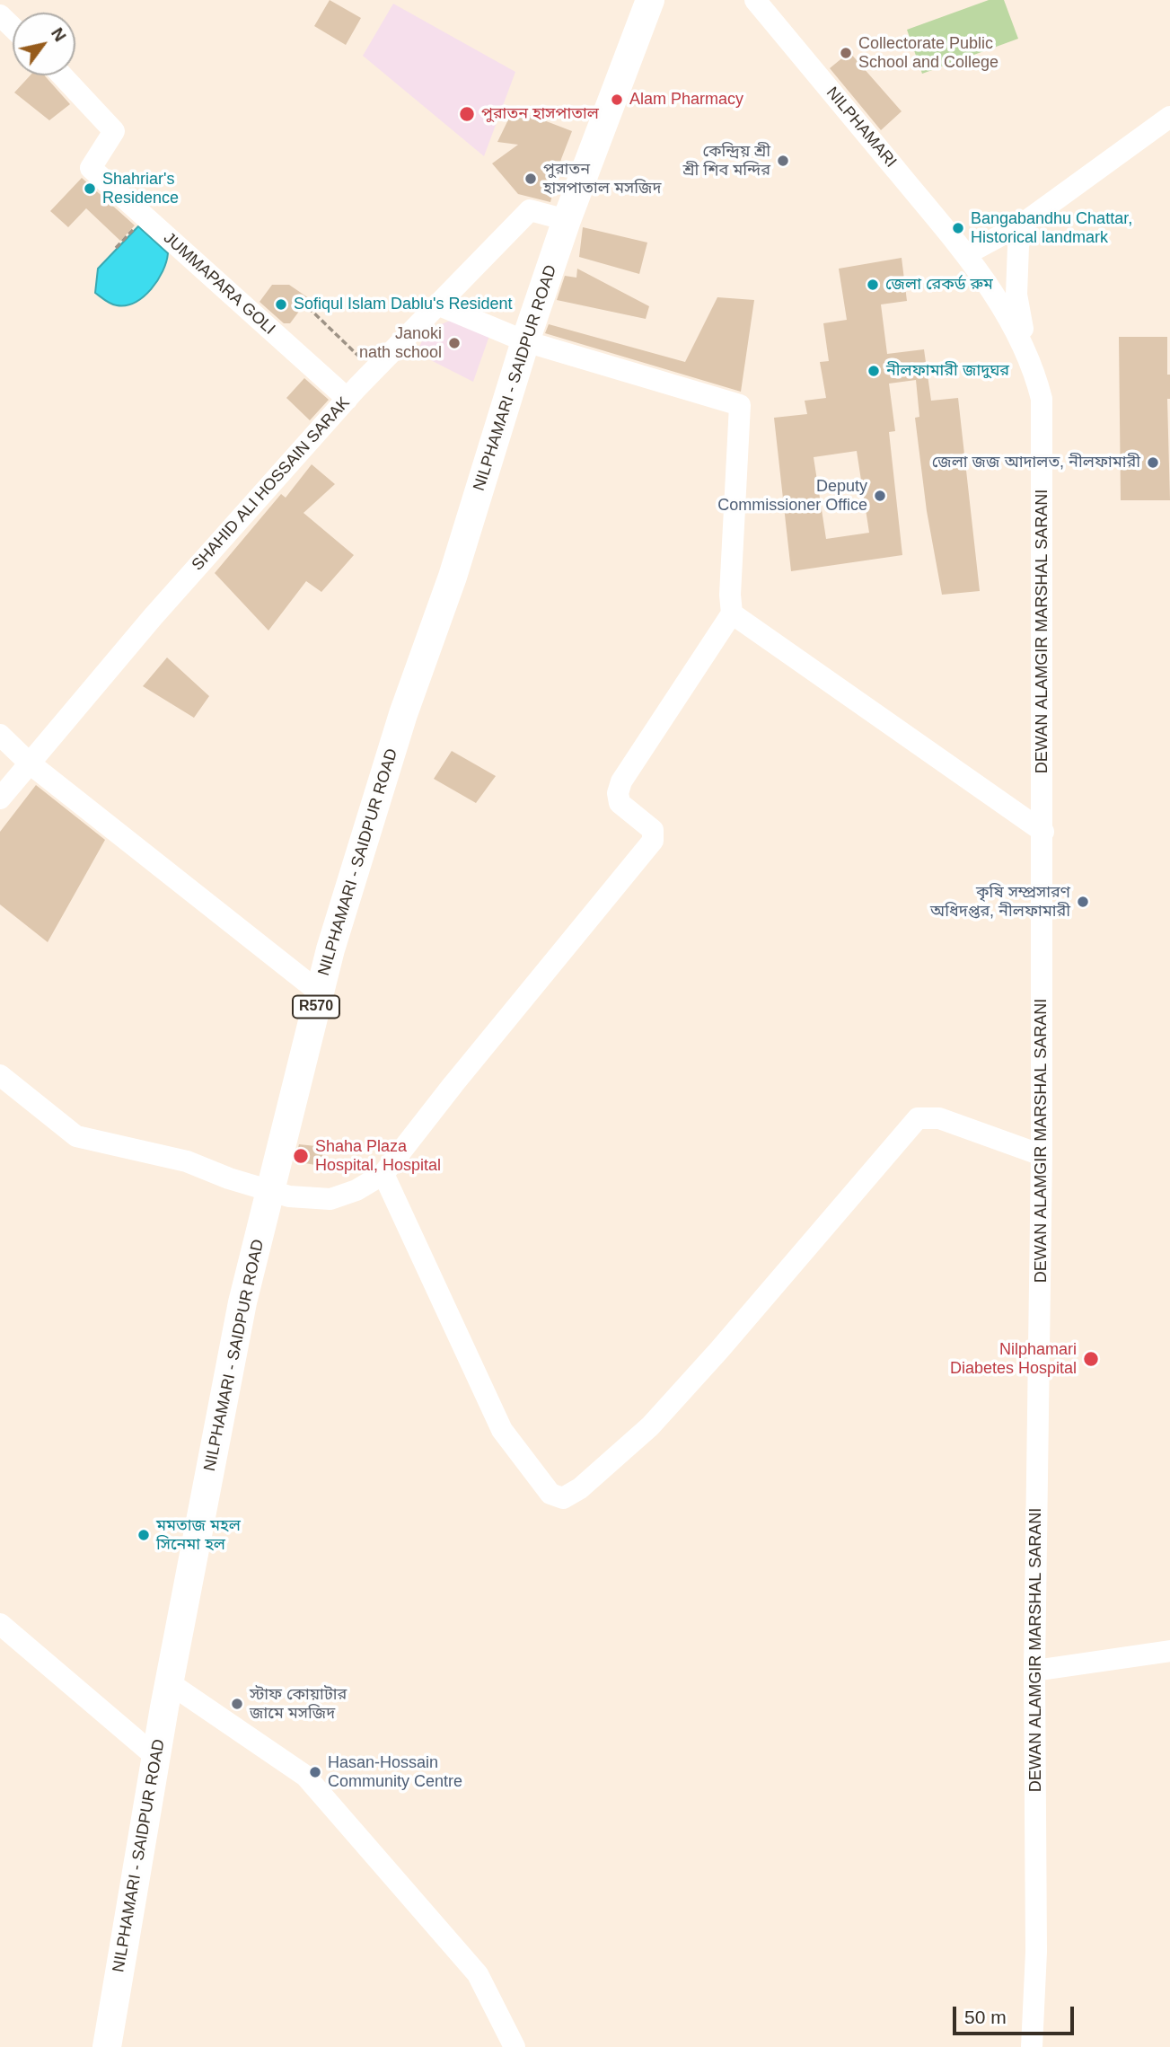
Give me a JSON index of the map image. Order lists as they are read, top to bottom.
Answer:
{
  "streets": {
    "main road": ["NILPHAMARI - SAIDPUR ROAD", "R570"],
    "street": [
      "NILPHAMARI",
      "JUMMAPARA GOLI",
      "SHAHID ALI HOSSAIN SARAK",
      "DEWAN ALAMGIR MARSHAL SARANI"
    ]
  },
  "crossings": [
    ["NILPHAMARI", "DEWAN ALAMGIR MARSHAL SARANI"],
    ["JUMMAPARA GOLI", "SHAHID ALI HOSSAIN SARAK"],
    ["NILPHAMARI - SAIDPUR ROAD", "SHAHID ALI HOSSAIN SARAK"]
  ],
  "places": [
    "Collectorate Public School and College",
    "Alam Pharmacy",
    "পুরাতন হাসপাতাল",
    "কেন্দ্রিয় শ্রী শ্রী শিব মন্দির",
    "পুরাতন হাসপাতাল মসজিদ",
    "Shahriar's Residence",
    "Bangabandhu Chattar, Historical landmark",
    "জেলা রেকর্ড রুম",
    "Sofiqul Islam Dablu's Resident",
    "Janoki nath school",
    "নীলফামারী জাদুঘর",
    "জেলা জজ আদালত, নীলফামারী",
    "Deputy Commissioner Office",
    "কৃষি সম্প্রসারণ অধিদপ্তর, নীলফামারী",
    "Shaha Plaza Hospital, Hospital",
    "Nilphamari Diabetes Hospital",
    "মমতাজ মহল সিনেমা হল",
    "স্টাফ কোয়াটার জামে মসজিদ",
    "Hasan-Hossain Community Centre"
  ],
  "scale_bar": "50 m",
  "north": "top right"
}
